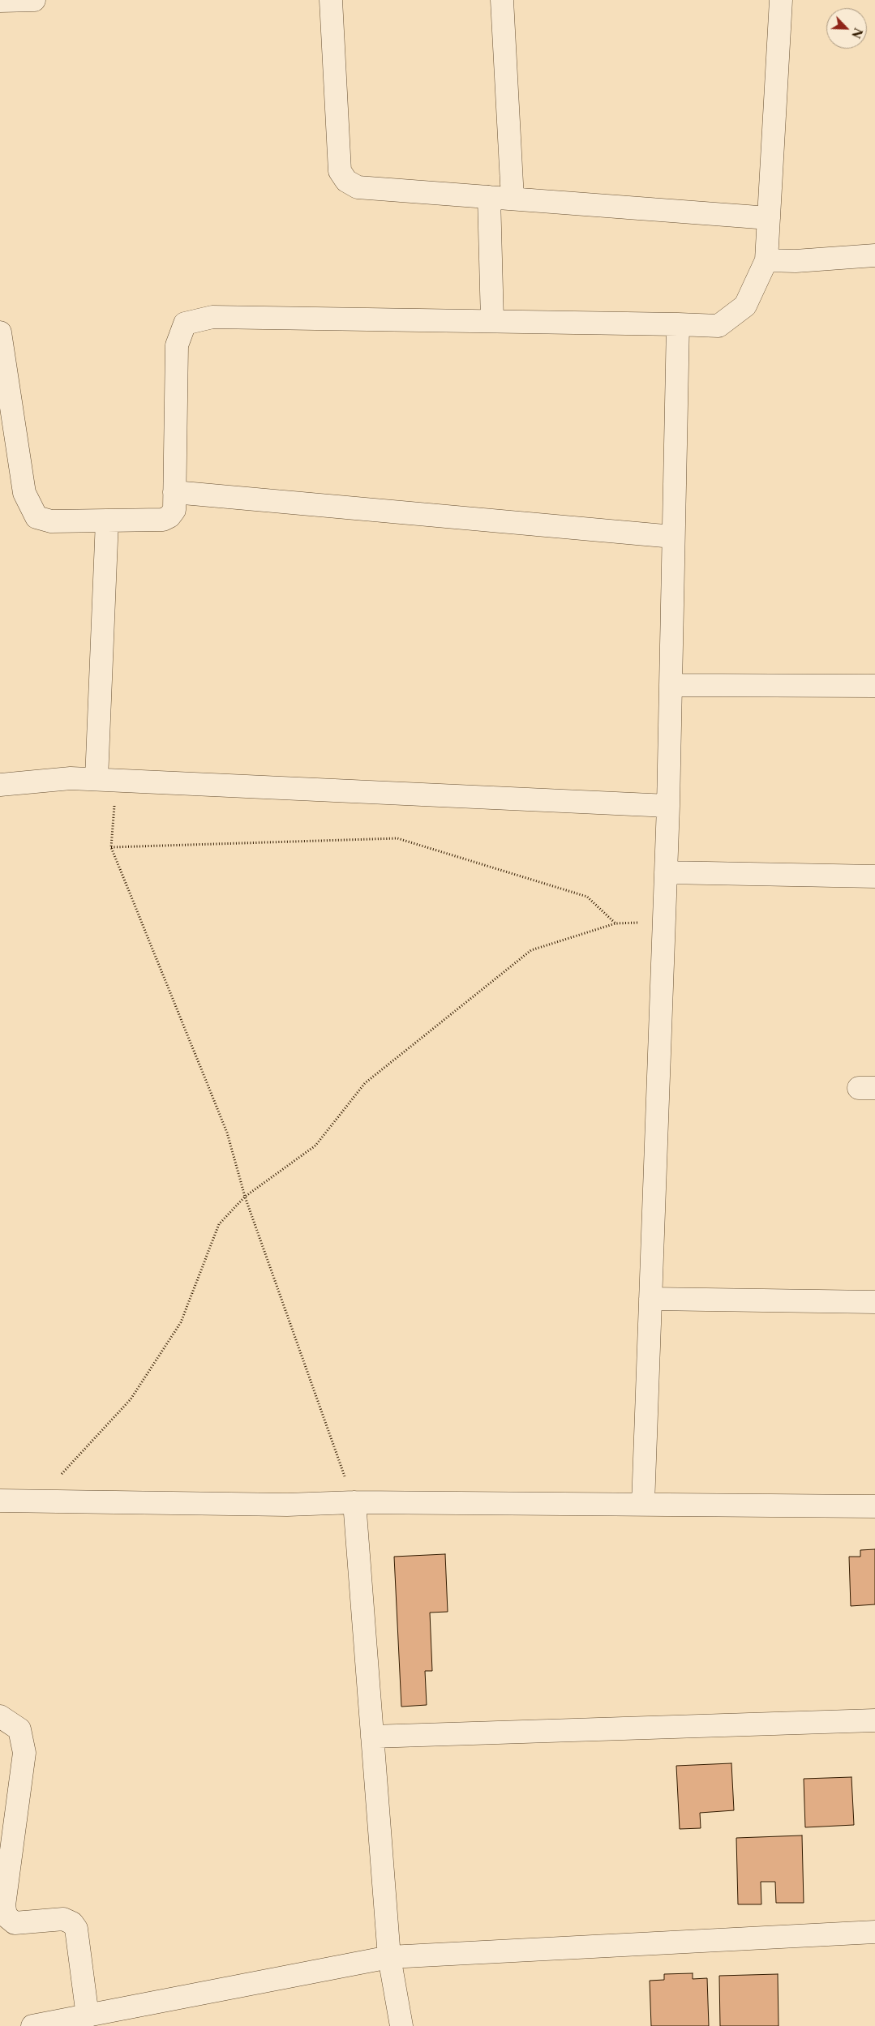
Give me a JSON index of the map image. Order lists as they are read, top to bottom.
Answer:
{
  "north": "bottom right"
}
